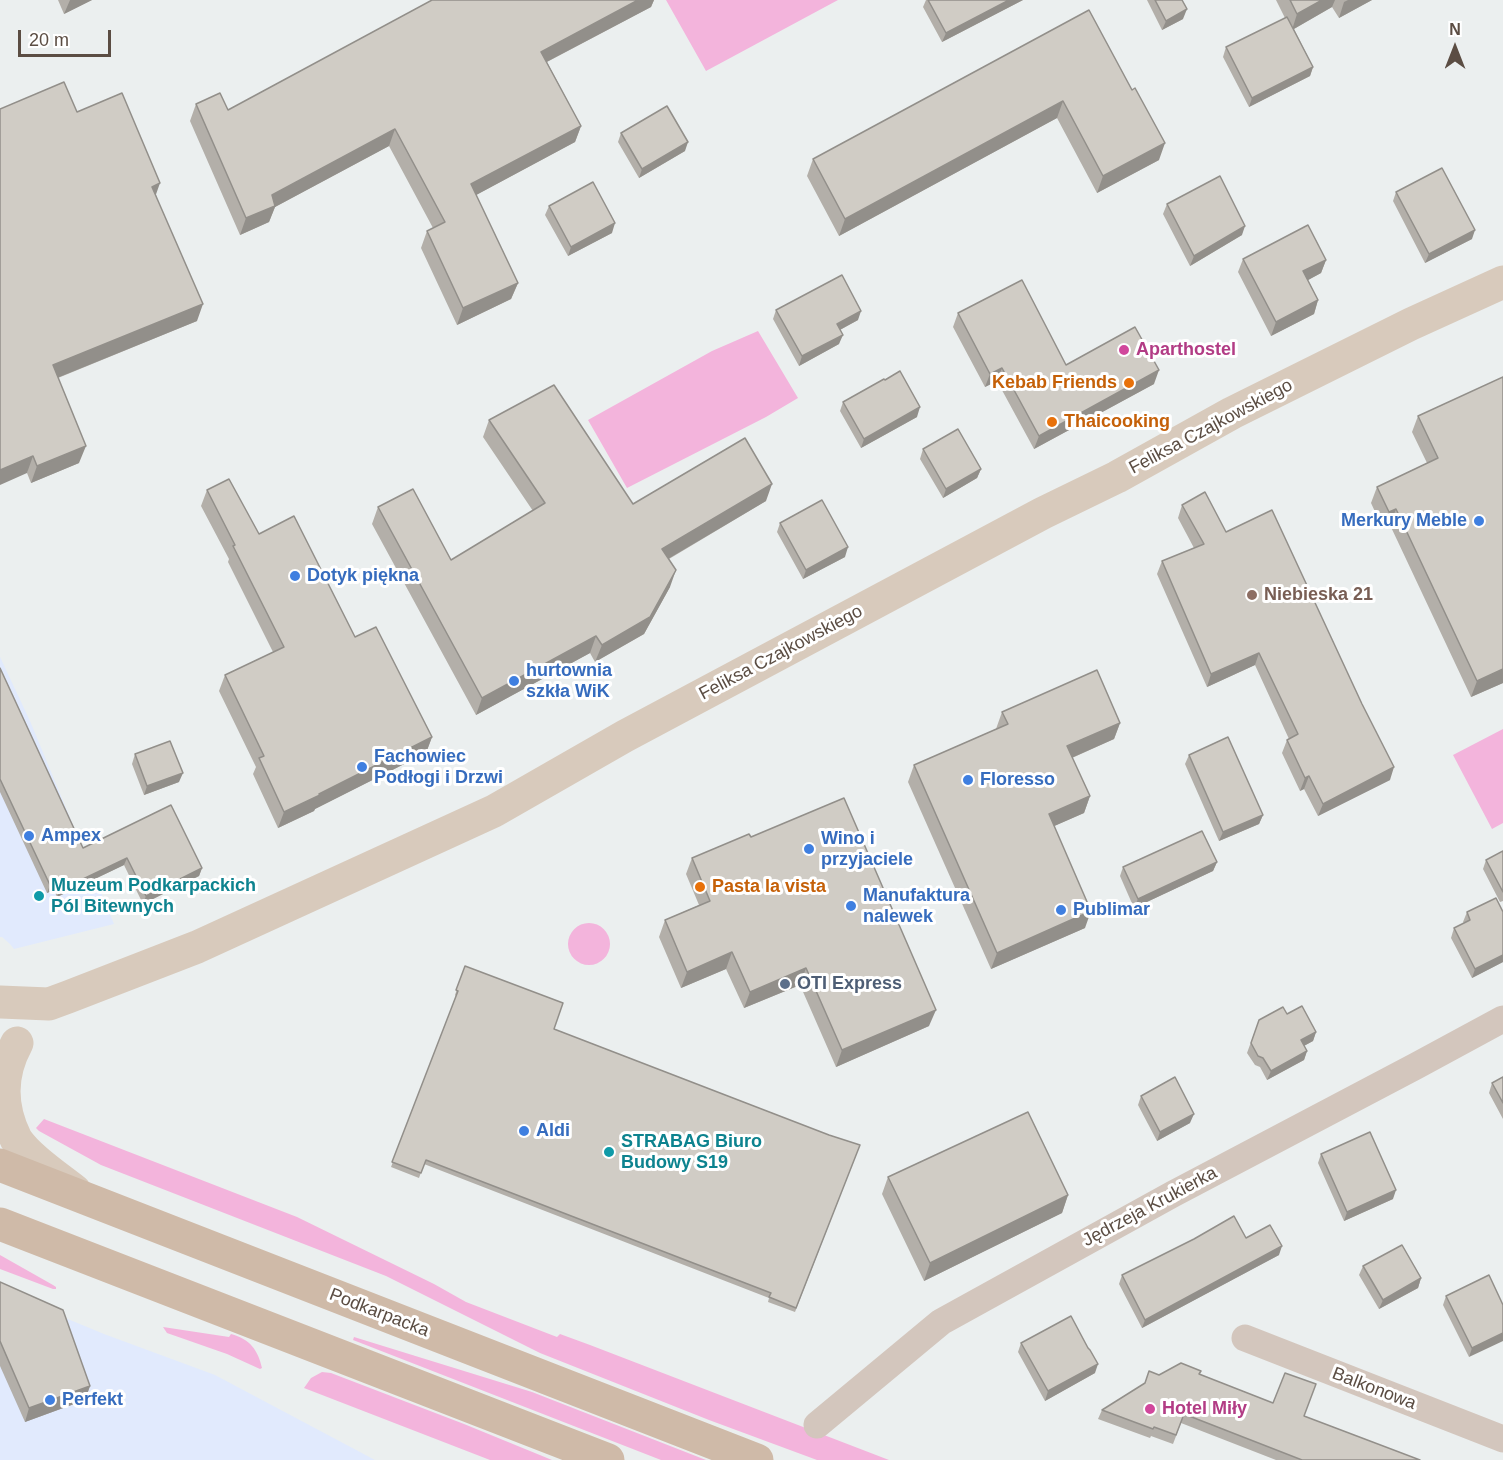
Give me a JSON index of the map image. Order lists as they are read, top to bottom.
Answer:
{
  "streets": {
    "main road": ["Podkarpacka"],
    "street": ["Feliksa Czajkowskiego", "Jędrzeja Krukierka", "Balkonowa"]
  },
  "places": [
    "Aparthostel",
    "Kebab Friends",
    "Thaicooking",
    "Merkury Meble",
    "Dotyk piękna",
    "Niebieska 21",
    "hurtownia szkła WiK",
    "Fachowiec Podłogi i Drzwi",
    "Floresso",
    "Ampex",
    "Wino i przyjaciele",
    "Pasta la vista",
    "Muzeum Podkarpackich Pól Bitewnych",
    "Manufaktura nalewek",
    "Publimar",
    "OTI Express",
    "Aldi",
    "STRABAG Biuro Budowy S19",
    "Perfekt",
    "Hotel Miły"
  ],
  "scale_bar": "20 m",
  "north": "top"
}
